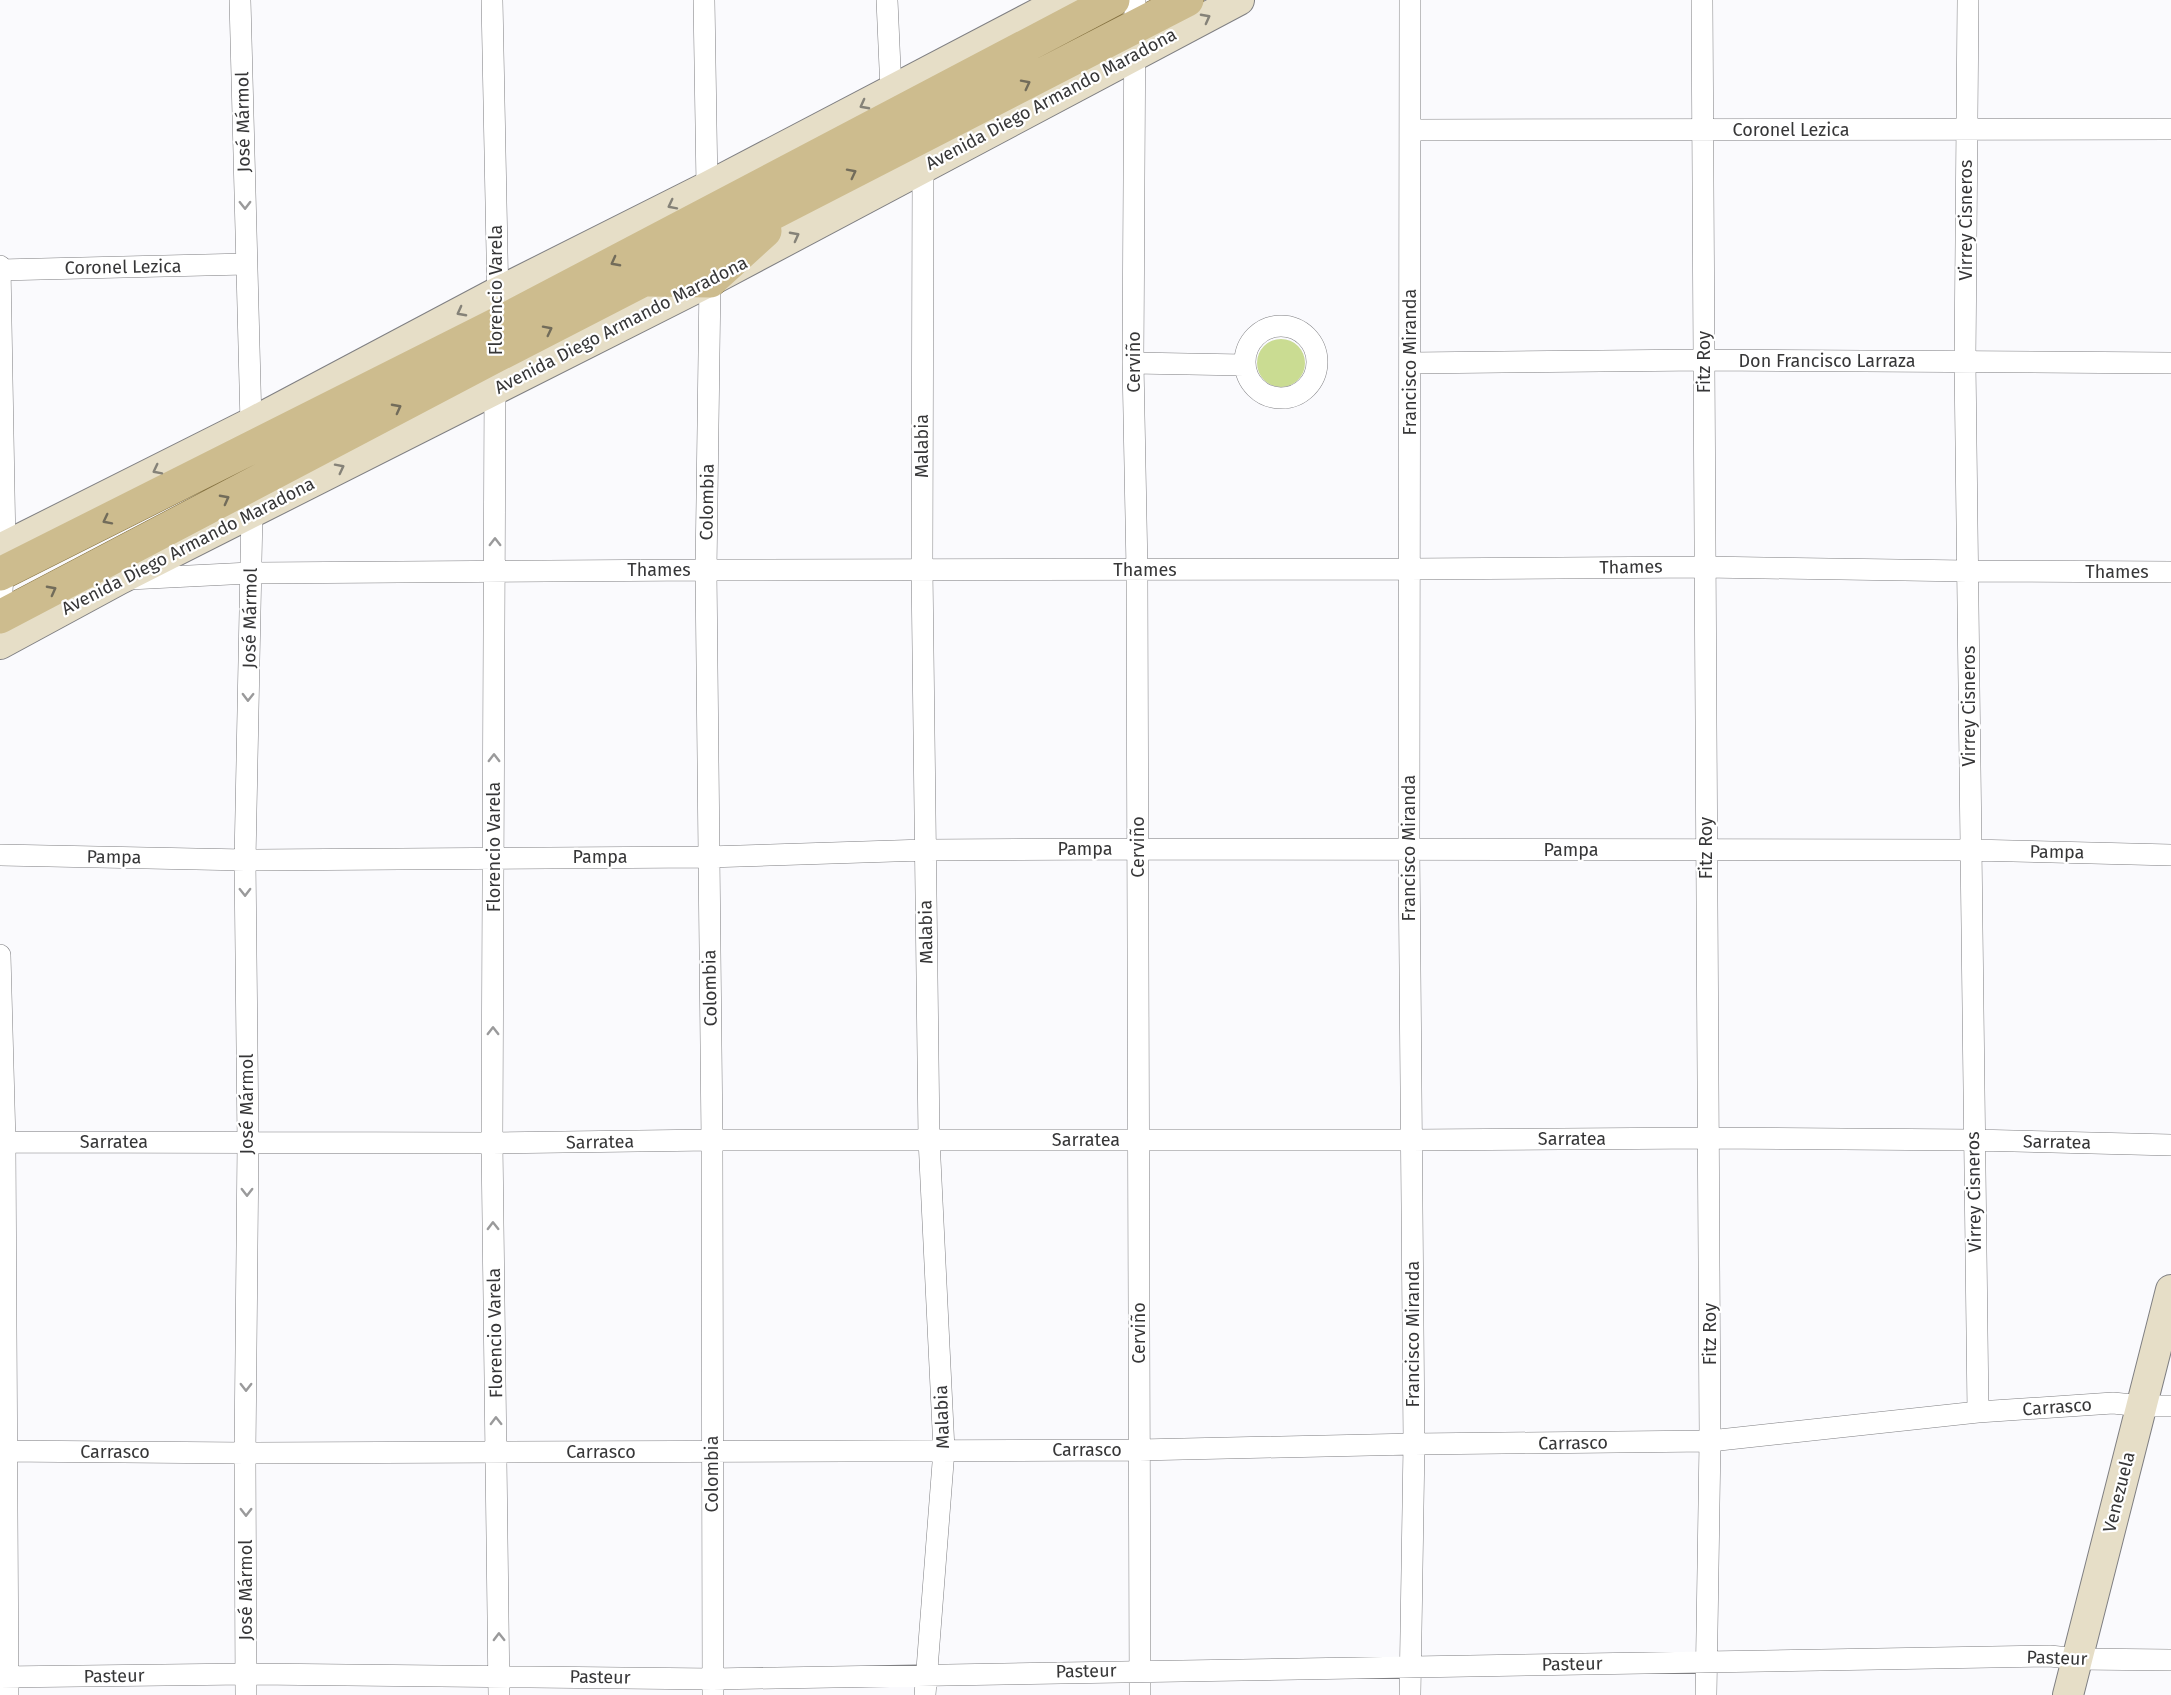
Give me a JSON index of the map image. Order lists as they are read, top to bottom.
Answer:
{
  "streets": {
    "main road": ["Avenida Diego Armando Maradona"],
    "street": [
      "José Mármol",
      "Coronel Lezica",
      "Virrey Cisneros",
      "Florencio Varela",
      "Don Francisco Larraza",
      "Cerviño",
      "Francisco Miranda",
      "Fitz Roy",
      "Malabia",
      "Colombia",
      "Thames",
      "Pampa",
      "Sarratea",
      "Carrasco",
      "Venezuela",
      "Pasteur"
    ]
  },
  "crossings": [
    ["Avenida Diego Armando Maradona", "José Mármol"],
    ["Avenida Diego Armando Maradona", "Florencio Varela"],
    ["Avenida Diego Armando Maradona", "Cerviño"],
    ["Avenida Diego Armando Maradona", "Malabia"],
    ["Avenida Diego Armando Maradona", "Colombia"],
    ["Avenida Diego Armando Maradona", "Thames"],
    ["José Mármol", "Coronel Lezica"],
    ["José Mármol", "Thames"],
    ["José Mármol", "Pampa"],
    ["José Mármol", "Sarratea"],
    ["José Mármol", "Carrasco"],
    ["José Mármol", "Pasteur"],
    ["Coronel Lezica", "Virrey Cisneros"],
    ["Coronel Lezica", "Francisco Miranda"],
    ["Coronel Lezica", "Fitz Roy"],
    ["Virrey Cisneros", "Don Francisco Larraza"],
    ["Virrey Cisneros", "Thames"],
    ["Virrey Cisneros", "Pampa"],
    ["Virrey Cisneros", "Sarratea"],
    ["Virrey Cisneros", "Carrasco"],
    ["Florencio Varela", "Thames"],
    ["Florencio Varela", "Pampa"],
    ["Florencio Varela", "Sarratea"],
    ["Florencio Varela", "Carrasco"],
    ["Florencio Varela", "Pasteur"],
    ["Don Francisco Larraza", "Francisco Miranda"],
    ["Don Francisco Larraza", "Fitz Roy"],
    ["Cerviño", "Thames"],
    ["Cerviño", "Pampa"],
    ["Cerviño", "Sarratea"],
    ["Cerviño", "Carrasco"],
    ["Cerviño", "Pasteur"],
    ["Francisco Miranda", "Thames"],
    ["Francisco Miranda", "Pampa"],
    ["Francisco Miranda", "Sarratea"],
    ["Francisco Miranda", "Carrasco"],
    ["Francisco Miranda", "Pasteur"],
    ["Fitz Roy", "Thames"],
    ["Fitz Roy", "Pampa"],
    ["Fitz Roy", "Sarratea"],
    ["Fitz Roy", "Carrasco"],
    ["Fitz Roy", "Pasteur"],
    ["Malabia", "Thames"],
    ["Malabia", "Pampa"],
    ["Malabia", "Sarratea"],
    ["Malabia", "Carrasco"],
    ["Malabia", "Pasteur"],
    ["Colombia", "Thames"],
    ["Colombia", "Pampa"],
    ["Colombia", "Sarratea"],
    ["Colombia", "Carrasco"],
    ["Colombia", "Pasteur"],
    ["Carrasco", "Venezuela"],
    ["Venezuela", "Pasteur"]
  ],
  "one_way": ["José Mármol", "Florencio Varela"]
}
